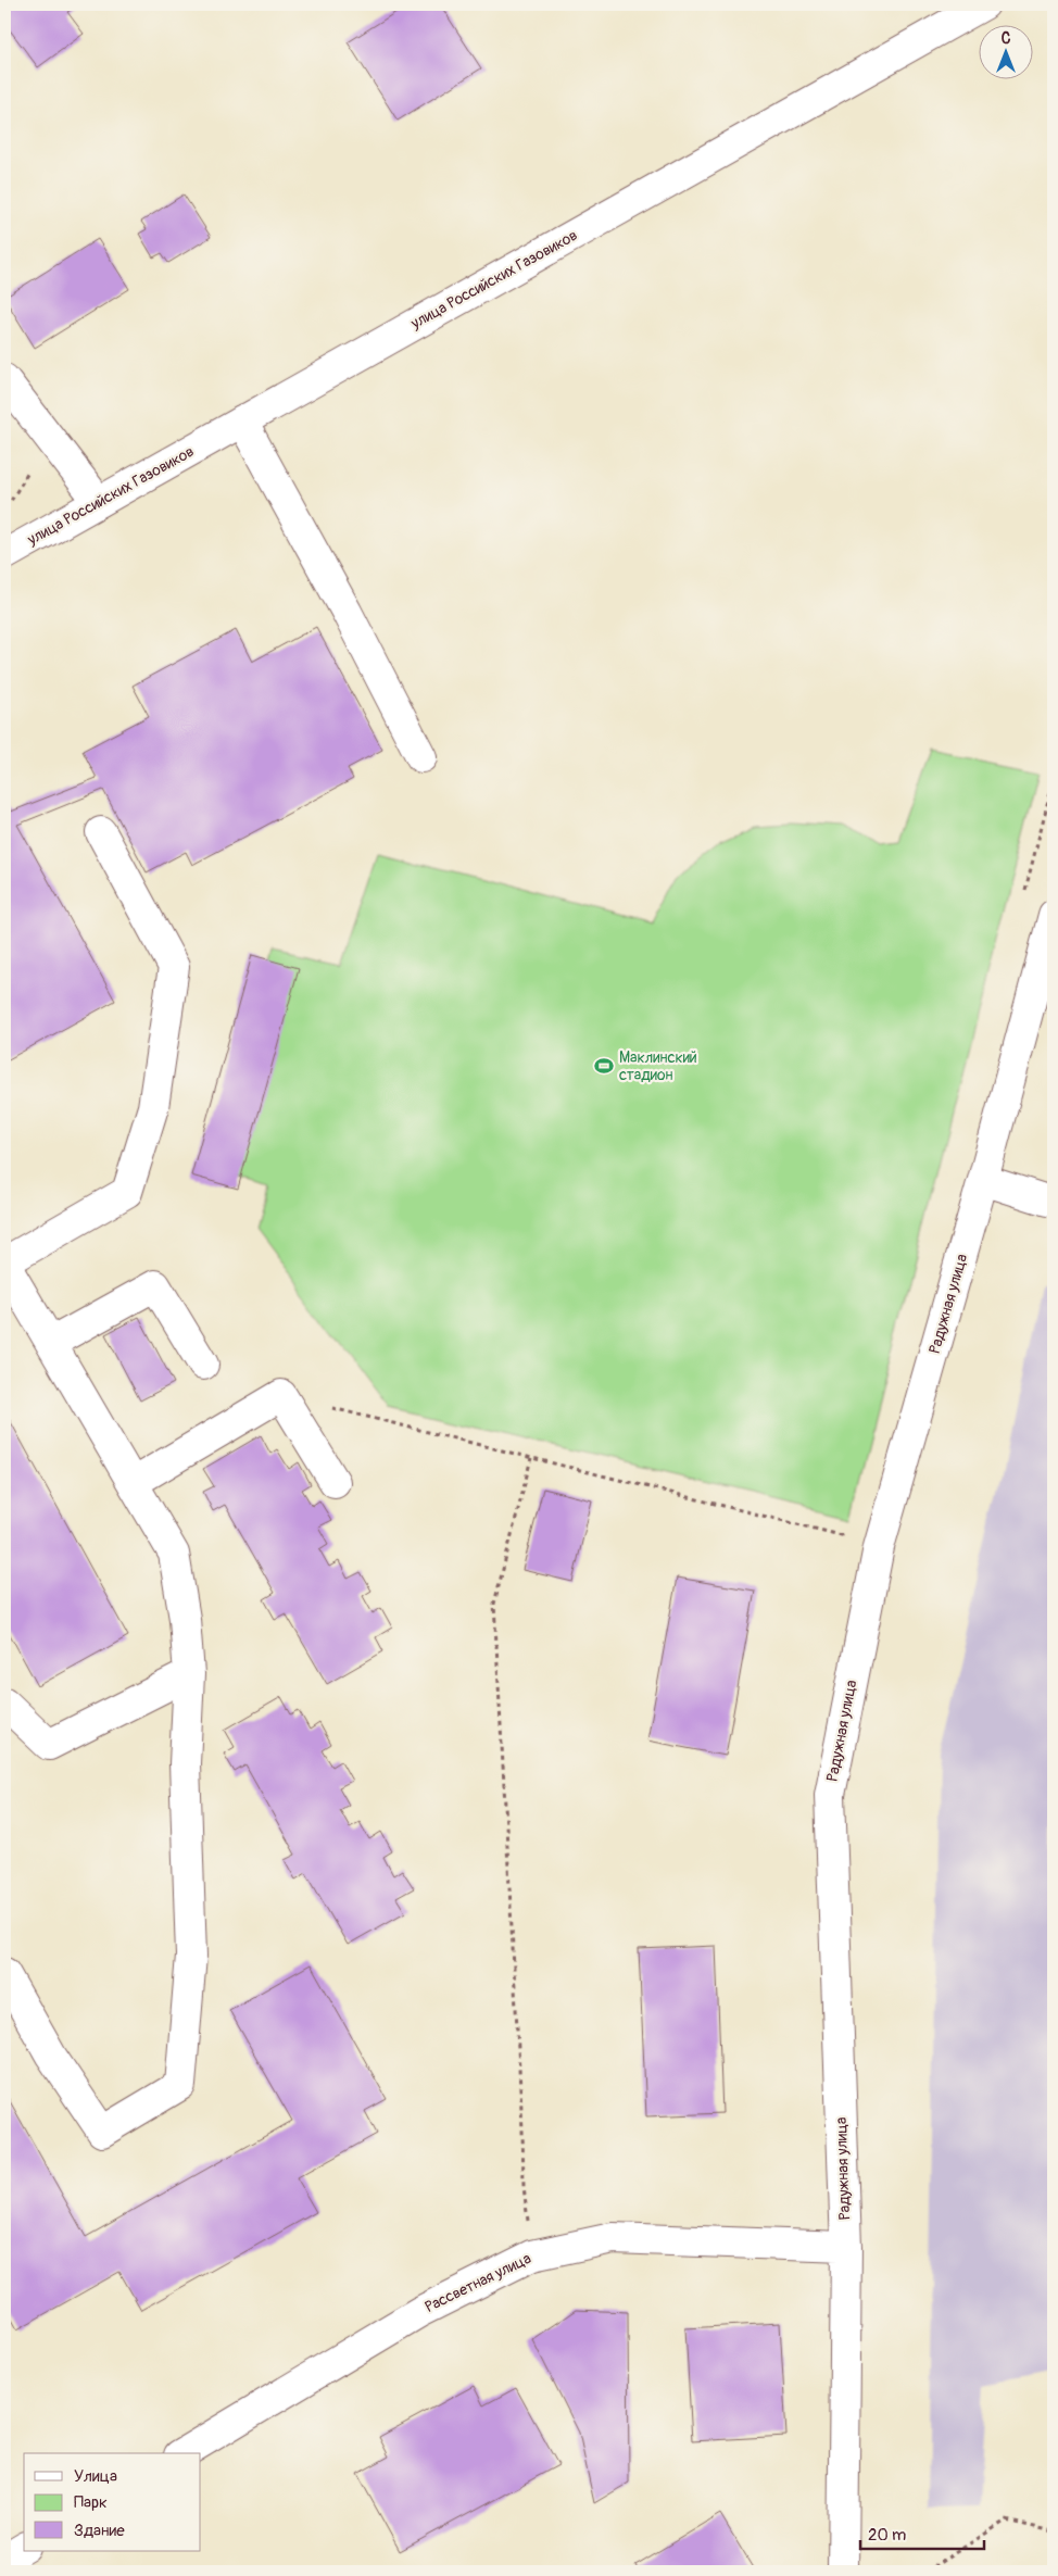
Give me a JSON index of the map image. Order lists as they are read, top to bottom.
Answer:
{
  "streets": {
    "street": ["улица Российских Газовиков", "Радужная улица", "Рассветная улица"]
  },
  "crossings": [
    ["Радужная улица", "Рассветная улица"]
  ],
  "places": {
    "sports": ["Маклинский стадион"]
  },
  "legend": ["Улица", "Парк", "Здание"],
  "scale_bar": "20 m",
  "north": "top"
}
